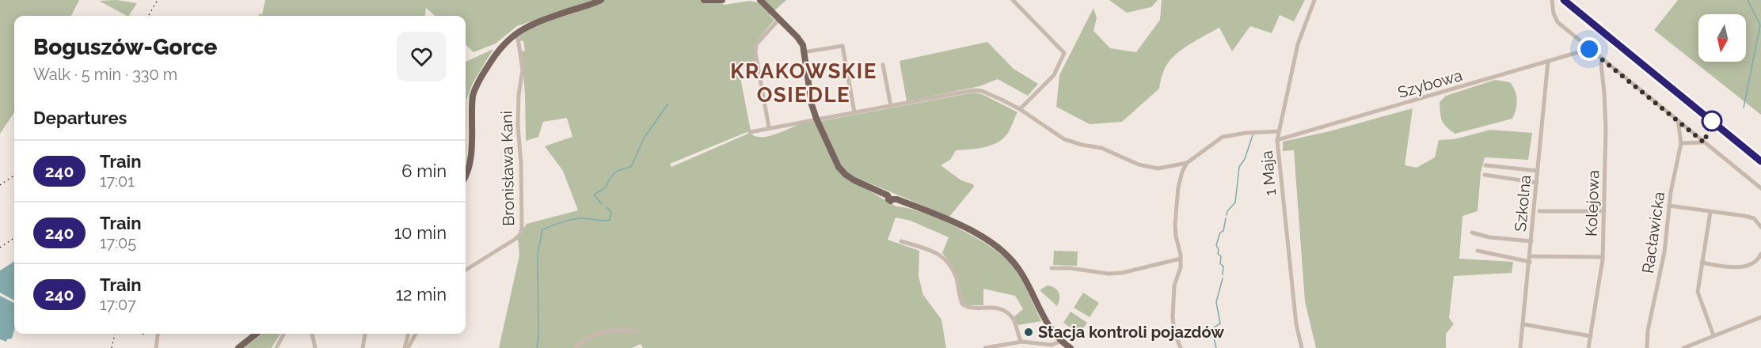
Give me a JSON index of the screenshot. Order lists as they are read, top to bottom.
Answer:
{
  "streets": {
    "street": [
      "Szybowa",
      "Bronisława Kani",
      "1 Maja",
      "Szkolna",
      "Kolejowa",
      "Racławicka"
    ]
  },
  "crossings": [
    ["Szybowa", "1 Maja"],
    ["Szybowa", "Szkolna"]
  ],
  "districts": ["KRAKOWSKIE OSIEDLE"],
  "places": ["Stacja kontroli pojazdów"],
  "north": "bottom",
  "page": {
    "heading": [
      ["Boguszów-Gorce", "Walk · 5 min · 330 m"],
      "Departures"
    ],
    "list": [
      {
        "mark": "240",
        "name": "Train",
        "note": "17:01",
        "value": "6 min"
      },
      {
        "mark": "240",
        "name": "Train",
        "note": "17:05",
        "value": "10 min"
      },
      {
        "mark": "240",
        "name": "Train",
        "note": "17:07",
        "value": "12 min"
      }
    ]
  }
}
